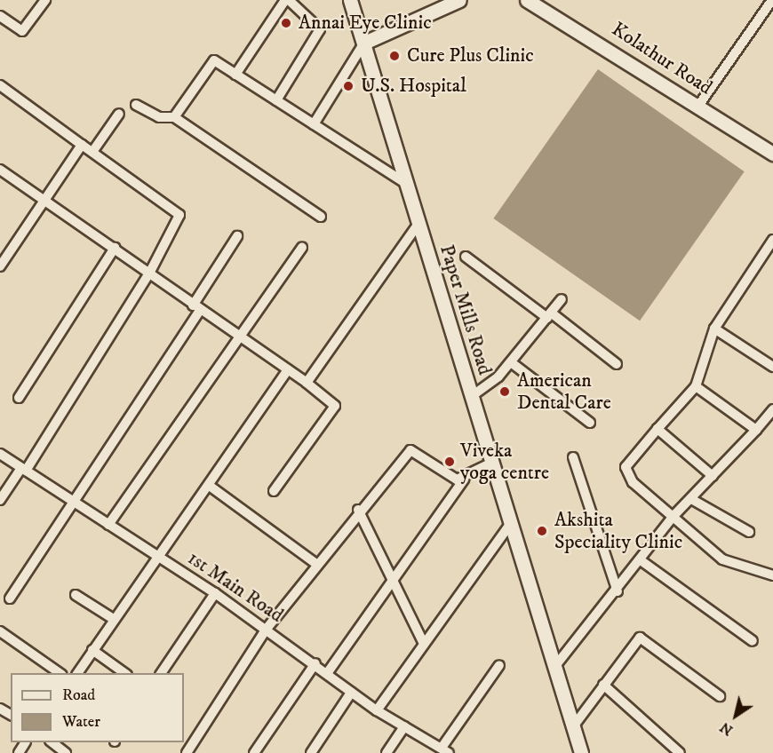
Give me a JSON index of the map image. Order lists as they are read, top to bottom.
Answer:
{
  "streets": {
    "main road": ["Kolathur Road", "Paper Mills Road"],
    "street": ["1st Main Road"]
  },
  "places": [
    "Annai Eye Clinic",
    "Cure Plus Clinic",
    "U.S. Hospital",
    "American Dental Care",
    "Viveka yoga centre",
    "Akshita Speciality Clinic"
  ],
  "legend": ["Road", "Water"],
  "north": "bottom left"
}
